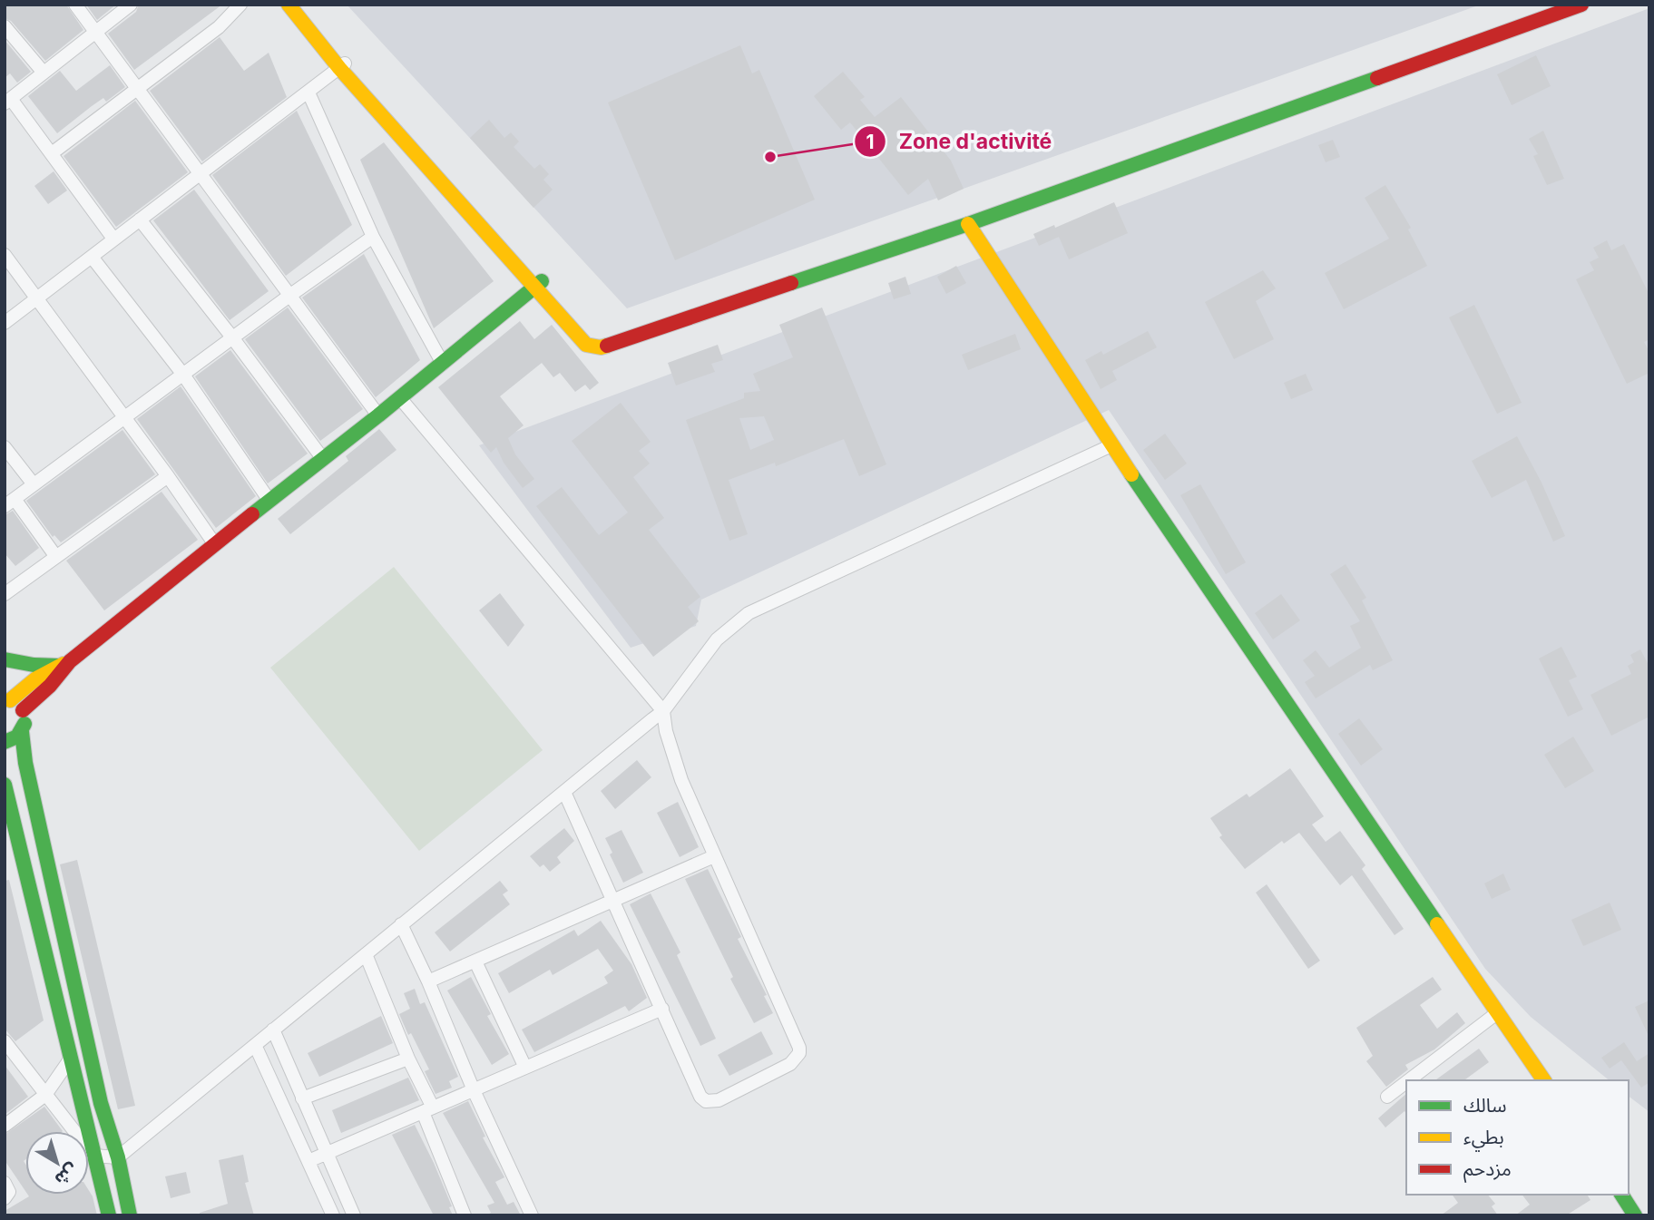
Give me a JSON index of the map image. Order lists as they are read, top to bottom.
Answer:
{
  "places": ["Zone d'activité"],
  "legend": ["سالك", "بطيء", "مزدحم"],
  "north": "bottom right"
}
